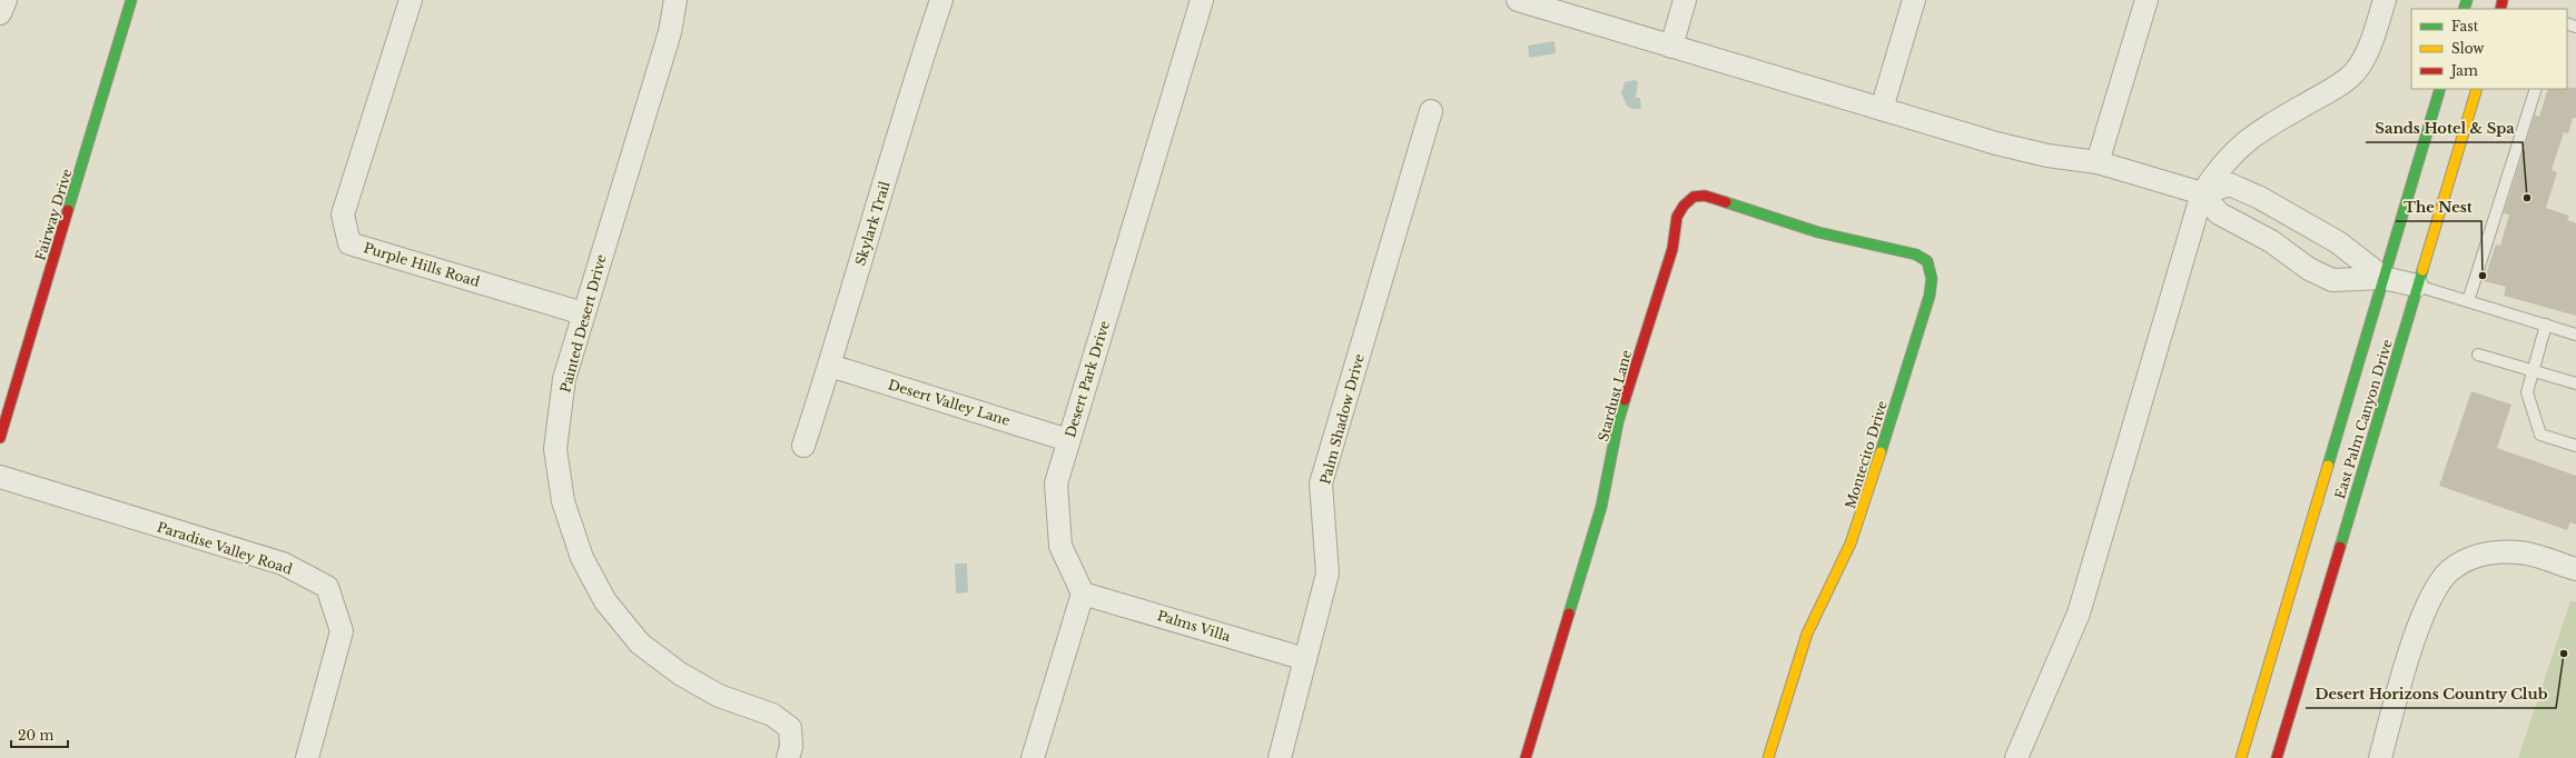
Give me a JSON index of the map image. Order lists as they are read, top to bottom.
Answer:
{
  "streets": {
    "street": [
      "Fairway Drive",
      "Skylark Trail",
      "Purple Hills Road",
      "Painted Desert Drive",
      "Desert Park Drive",
      "Stardust Lane",
      "Desert Valley Lane",
      "Palm Shadow Drive",
      "East Palm Canyon Drive",
      "Montecito Drive",
      "Paradise Valley Road",
      "Palms Villa"
    ]
  },
  "crossings": [
    ["Skylark Trail", "Desert Valley Lane"],
    ["Purple Hills Road", "Painted Desert Drive"],
    ["Desert Park Drive", "Desert Valley Lane"],
    ["Desert Park Drive", "Palms Villa"],
    ["Stardust Lane", "Montecito Drive"],
    ["Palm Shadow Drive", "Palms Villa"]
  ],
  "places": ["Sands Hotel & Spa", "The Nest", "Desert Horizons Country Club"],
  "legend": ["Fast", "Slow", "Jam"],
  "scale_bar": "20 m"
}
